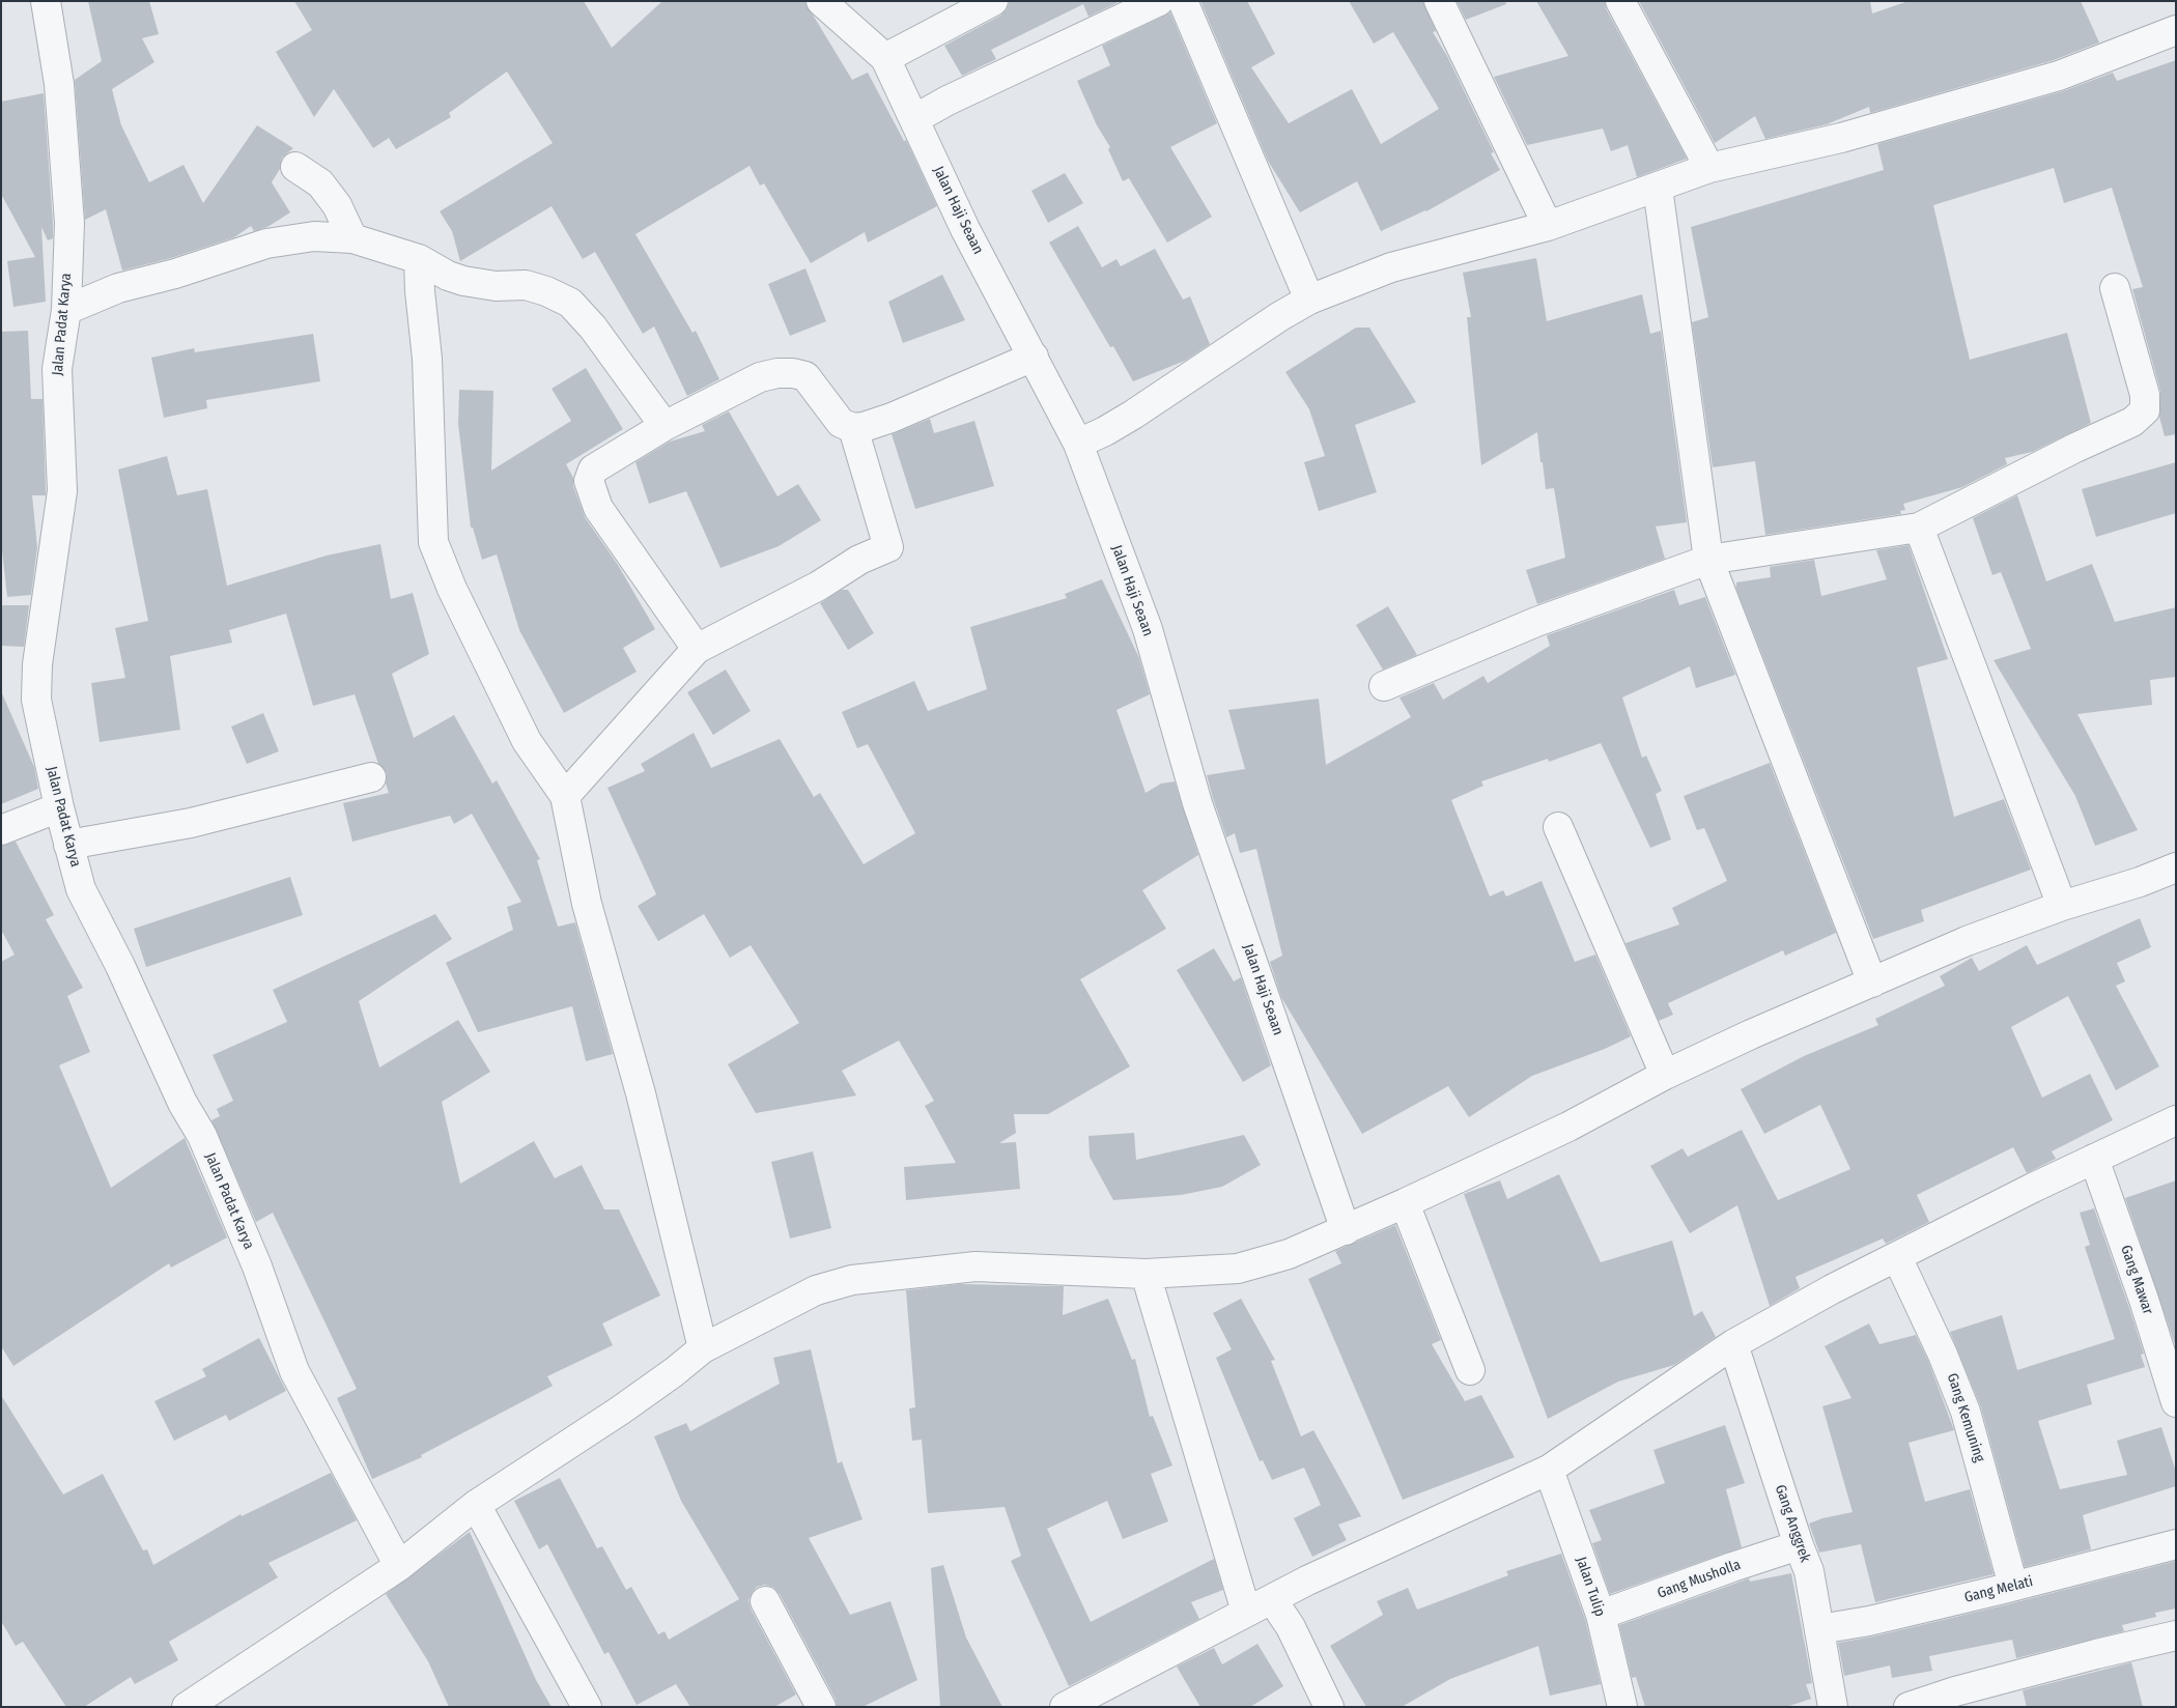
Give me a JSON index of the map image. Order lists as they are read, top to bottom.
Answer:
{
  "streets": {
    "street": [
      "Jalan Haji Seaan",
      "Jalan Padat Karya",
      "Gang Mawar",
      "Gang Kemuning",
      "Gang Anggrek",
      "Gang Musholla",
      "Jalan Tulip",
      "Gang Melati"
    ]
  },
  "crossings": [
    ["Gang Kemuning", "Gang Melati"],
    ["Gang Anggrek", "Gang Musholla"],
    ["Gang Anggrek", "Gang Melati"],
    ["Gang Musholla", "Jalan Tulip"]
  ]
}
